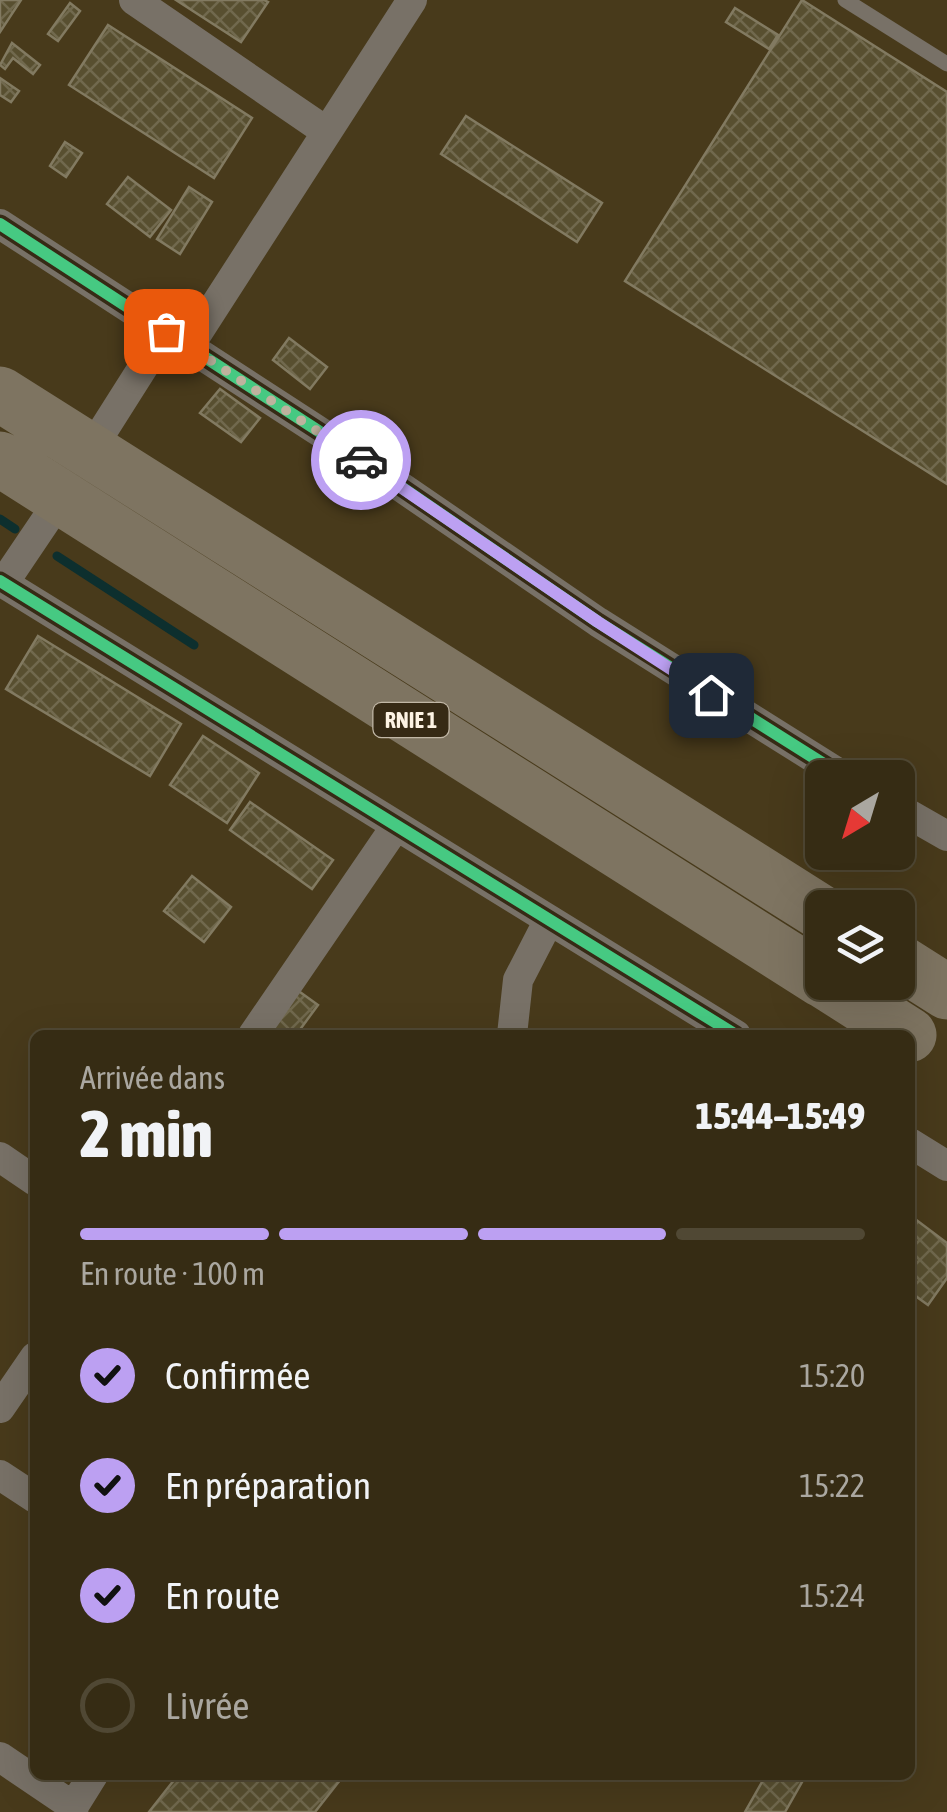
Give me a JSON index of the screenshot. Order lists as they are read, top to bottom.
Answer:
{
  "streets": {
    "highway": ["RNIE 1"]
  },
  "north": "bottom left",
  "page": {
    "heading": ["2 min", "Arrivée dans", "15:44–15:49"],
    "bar": "En route · 100 m",
    "list": [
      ["Confirmée", "15:20"],
      ["En préparation", "15:22"],
      ["En route", "15:24"],
      "Livrée"
    ]
  }
}
